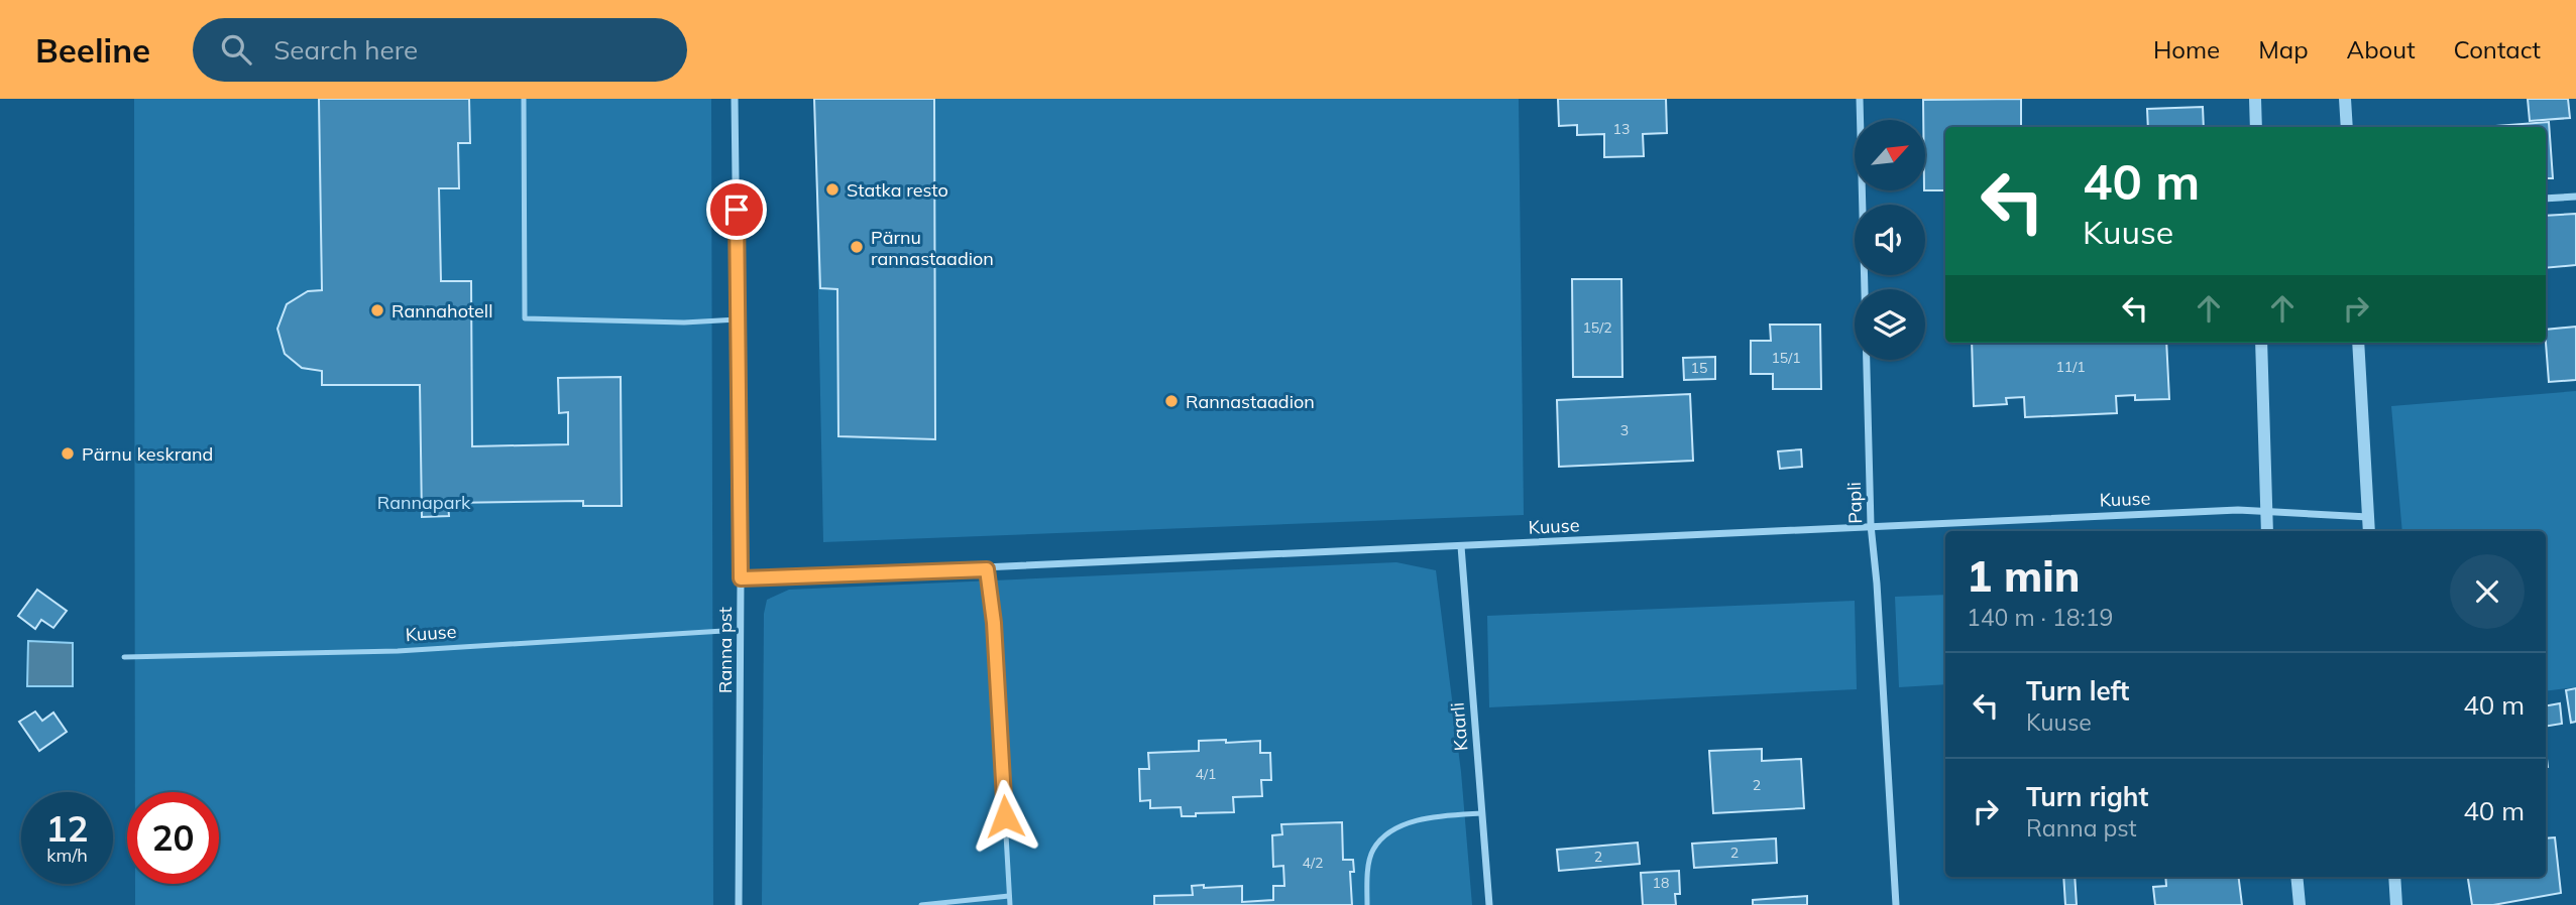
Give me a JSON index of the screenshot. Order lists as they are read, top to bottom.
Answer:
{
  "streets": {
    "street": [
      "Kuuse",
      "Papli",
      "Ranna pst",
      "Kaarli"
    ]
  },
  "crossings": [
    ["Kuuse", "Papli"],
    ["Kuuse", "Ranna pst"],
    ["Kuuse", "Kaarli"]
  ],
  "parks": ["Rannapark"],
  "places": [
    "Statka resto",
    "Pärnu rannastaadion",
    "Rannahotell",
    "Rannastaadion",
    "Pärnu keskrand"
  ],
  "house_numbers": [
    "13",
    "15/2",
    "15/1",
    "11/1",
    "15",
    "3",
    "4/1",
    "2",
    "2",
    "2",
    "4/2",
    "18"
  ],
  "north": "top right",
  "page": {
    "header": "Beeline",
    "search": "Search here",
    "nav": [
      "Home",
      "Map",
      "About",
      "Contact"
    ],
    "turn": ["40 m", "Kuuse"],
    "heading": ["1 min", "140 m · 18:19"],
    "list": [
      {
        "name": "Turn left",
        "note": "Kuuse",
        "value": "40 m"
      },
      {
        "name": "Turn right",
        "note": "Ranna pst",
        "value": "40 m"
      }
    ],
    "speed": "12 km/h",
    "limit": "20"
  }
}
